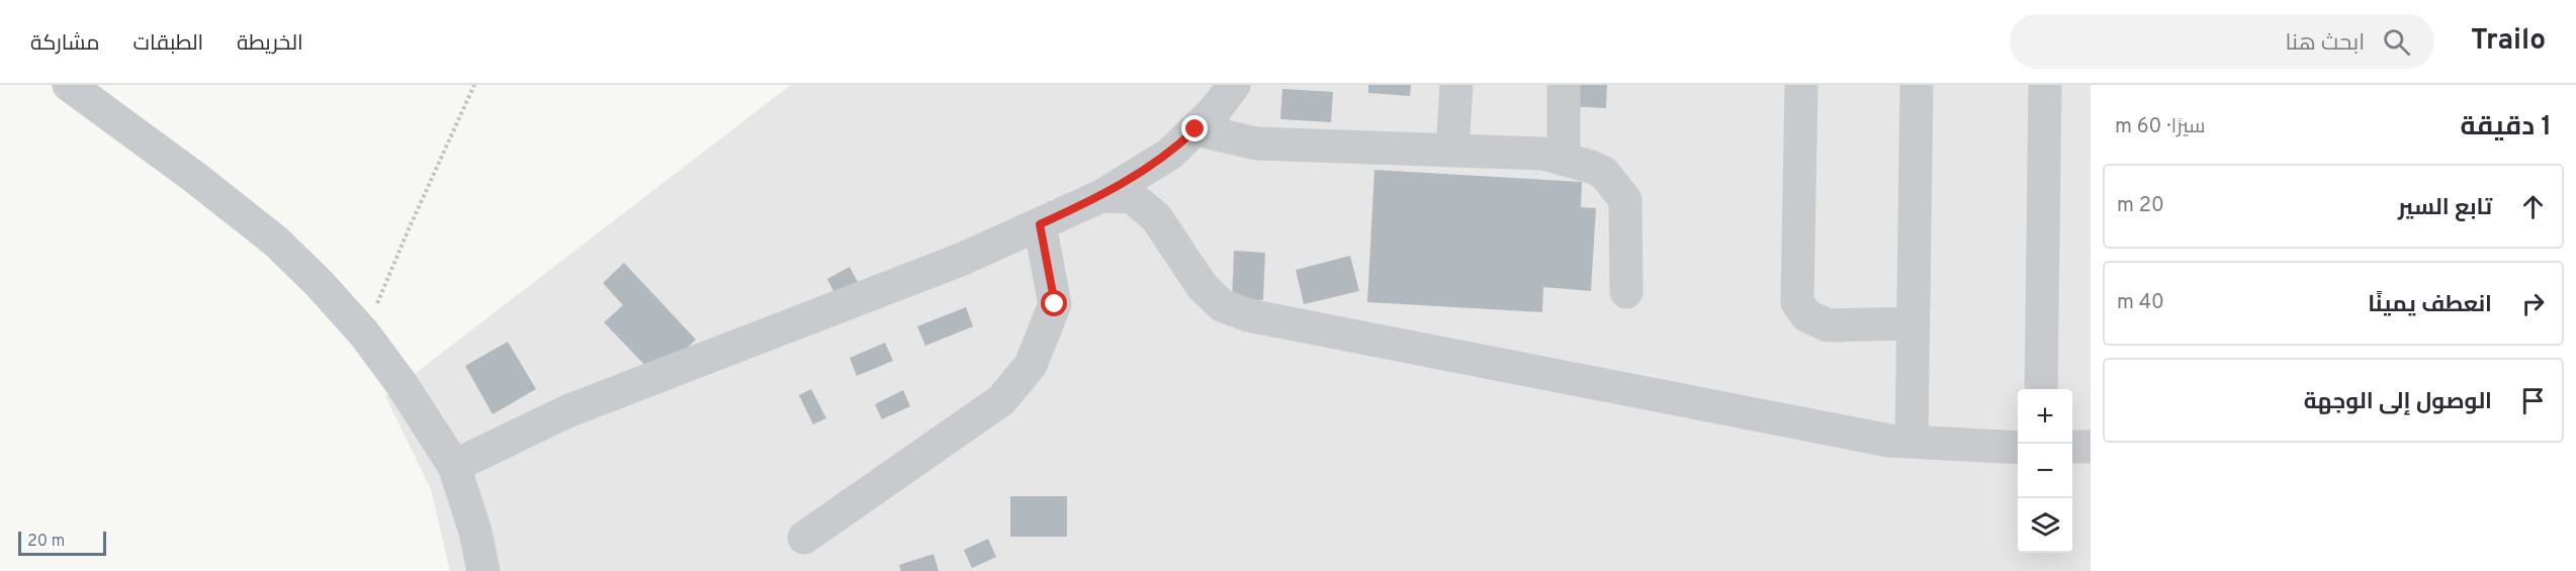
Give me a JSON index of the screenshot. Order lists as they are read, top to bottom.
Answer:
{
  "scale_bar": "20 m",
  "page": {
    "header": "Trailo",
    "search": "ابحث هنا",
    "nav": ["الخريطة", "الطبقات", "مشاركة"],
    "heading": ["1 دقيقة", "سيرًا · 60 m"],
    "list": [
      ["تابع السير", "20 m"],
      ["انعطف يمينًا", "40 m"],
      "الوصول إلى الوجهة"
    ],
    "map_buttons": ["+", "−"],
    "scale": "20 m"
  }
}
